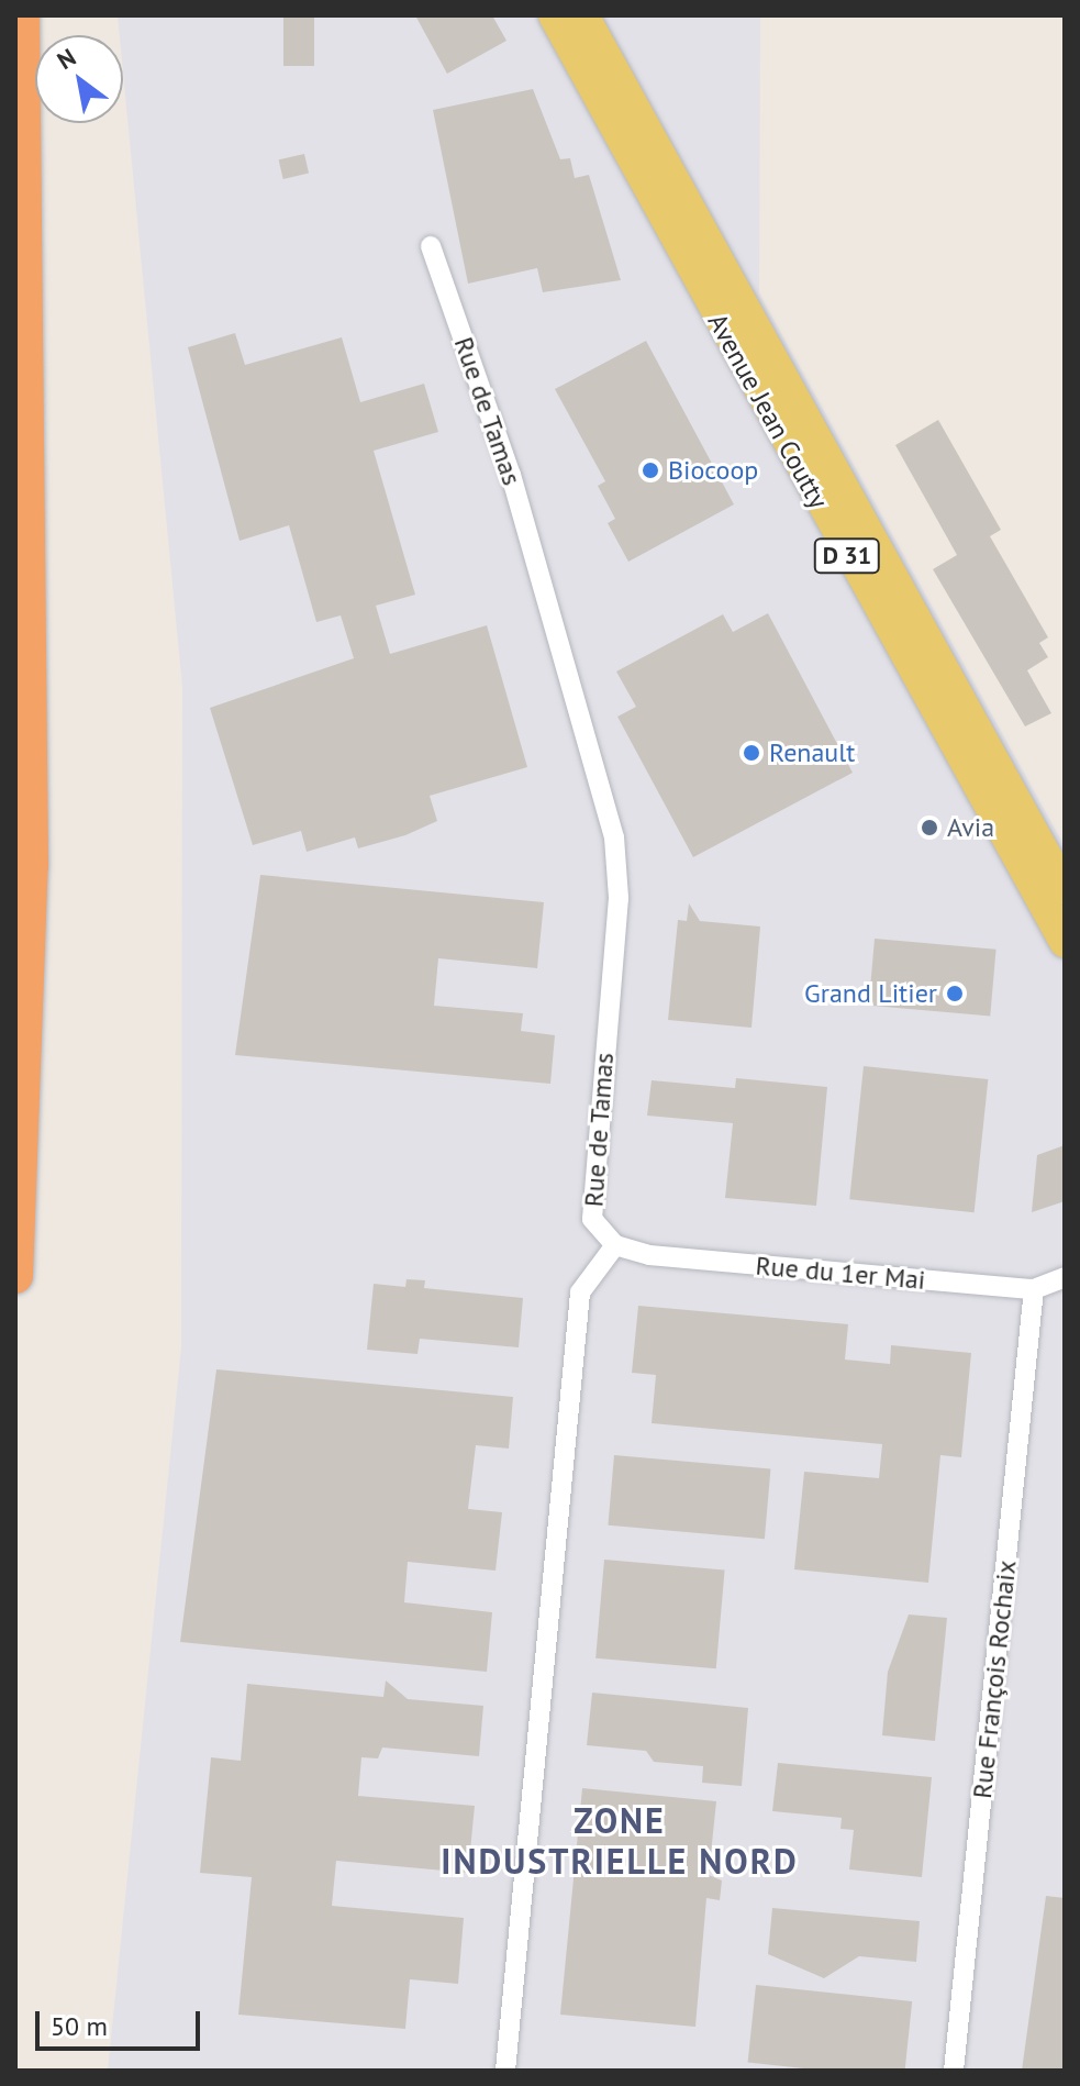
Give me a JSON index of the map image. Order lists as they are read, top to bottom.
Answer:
{
  "streets": {
    "main road": ["Avenue Jean Coutty", "D 31"],
    "street": ["Rue de Tamas", "Rue du 1er Mai", "Rue François Rochaix"]
  },
  "crossings": [
    ["Rue de Tamas", "Rue du 1er Mai"],
    ["Rue du 1er Mai", "Rue François Rochaix"]
  ],
  "districts": ["ZONE INDUSTRIELLE NORD"],
  "places": [
    "Biocoop",
    "Renault",
    "Avia",
    "Grand Litier"
  ],
  "scale_bar": "50 m",
  "north": "top left"
}
